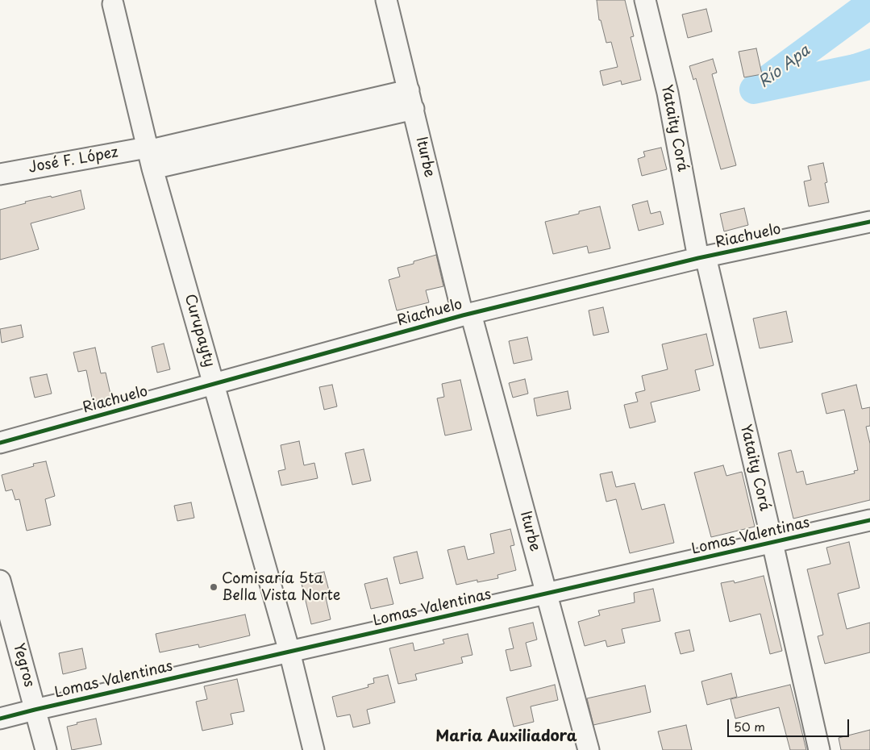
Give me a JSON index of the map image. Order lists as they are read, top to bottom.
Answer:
{
  "streets": {
    "street": [
      "Yataity Corá",
      "Iturbe",
      "José F. López",
      "Riachuelo",
      "Curupayty",
      "Lomas Valentinas",
      "Yegros"
    ]
  },
  "crossings": [
    ["Yataity Corá", "Riachuelo"],
    ["Yataity Corá", "Lomas Valentinas"],
    ["Iturbe", "José F. López"],
    ["Iturbe", "Riachuelo"],
    ["Iturbe", "Lomas Valentinas"],
    ["José F. López", "Curupayty"],
    ["Riachuelo", "Curupayty"],
    ["Curupayty", "Lomas Valentinas"],
    ["Lomas Valentinas", "Yegros"]
  ],
  "districts": ["Maria Auxiliadora"],
  "water": ["Río Apa"],
  "places": ["Comisaría 5ta Bella Vista Norte"],
  "scale_bar": "50 m"
}
